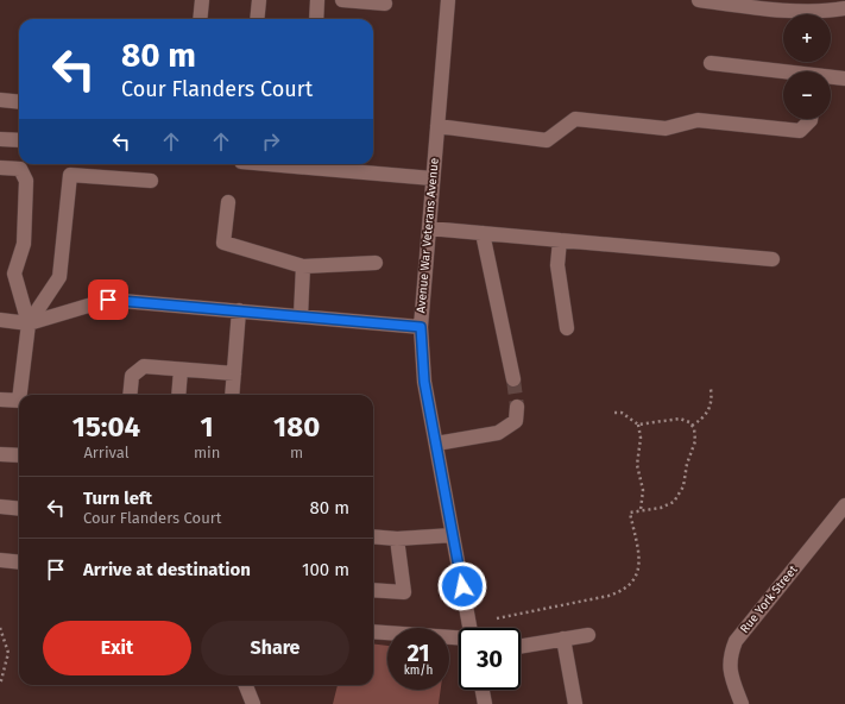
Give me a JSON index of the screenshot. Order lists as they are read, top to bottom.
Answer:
{
  "streets": {
    "street": ["Avenue War Veterans Avenue", "Rue York Street"]
  },
  "page": {
    "map_buttons": ["+", "−"],
    "turn": ["80 m", "Cour Flanders Court"],
    "eta": [
      "15:04",
      "Arrival",
      "1",
      "min",
      "180",
      "m"
    ],
    "list": [
      {
        "name": "Turn left",
        "note": "Cour Flanders Court",
        "value": "80 m"
      },
      {
        "name": "Arrive at destination",
        "value": "100 m"
      }
    ],
    "buttons": ["Exit", "Share"],
    "speed": "21 km/h",
    "limit": "30"
  }
}
